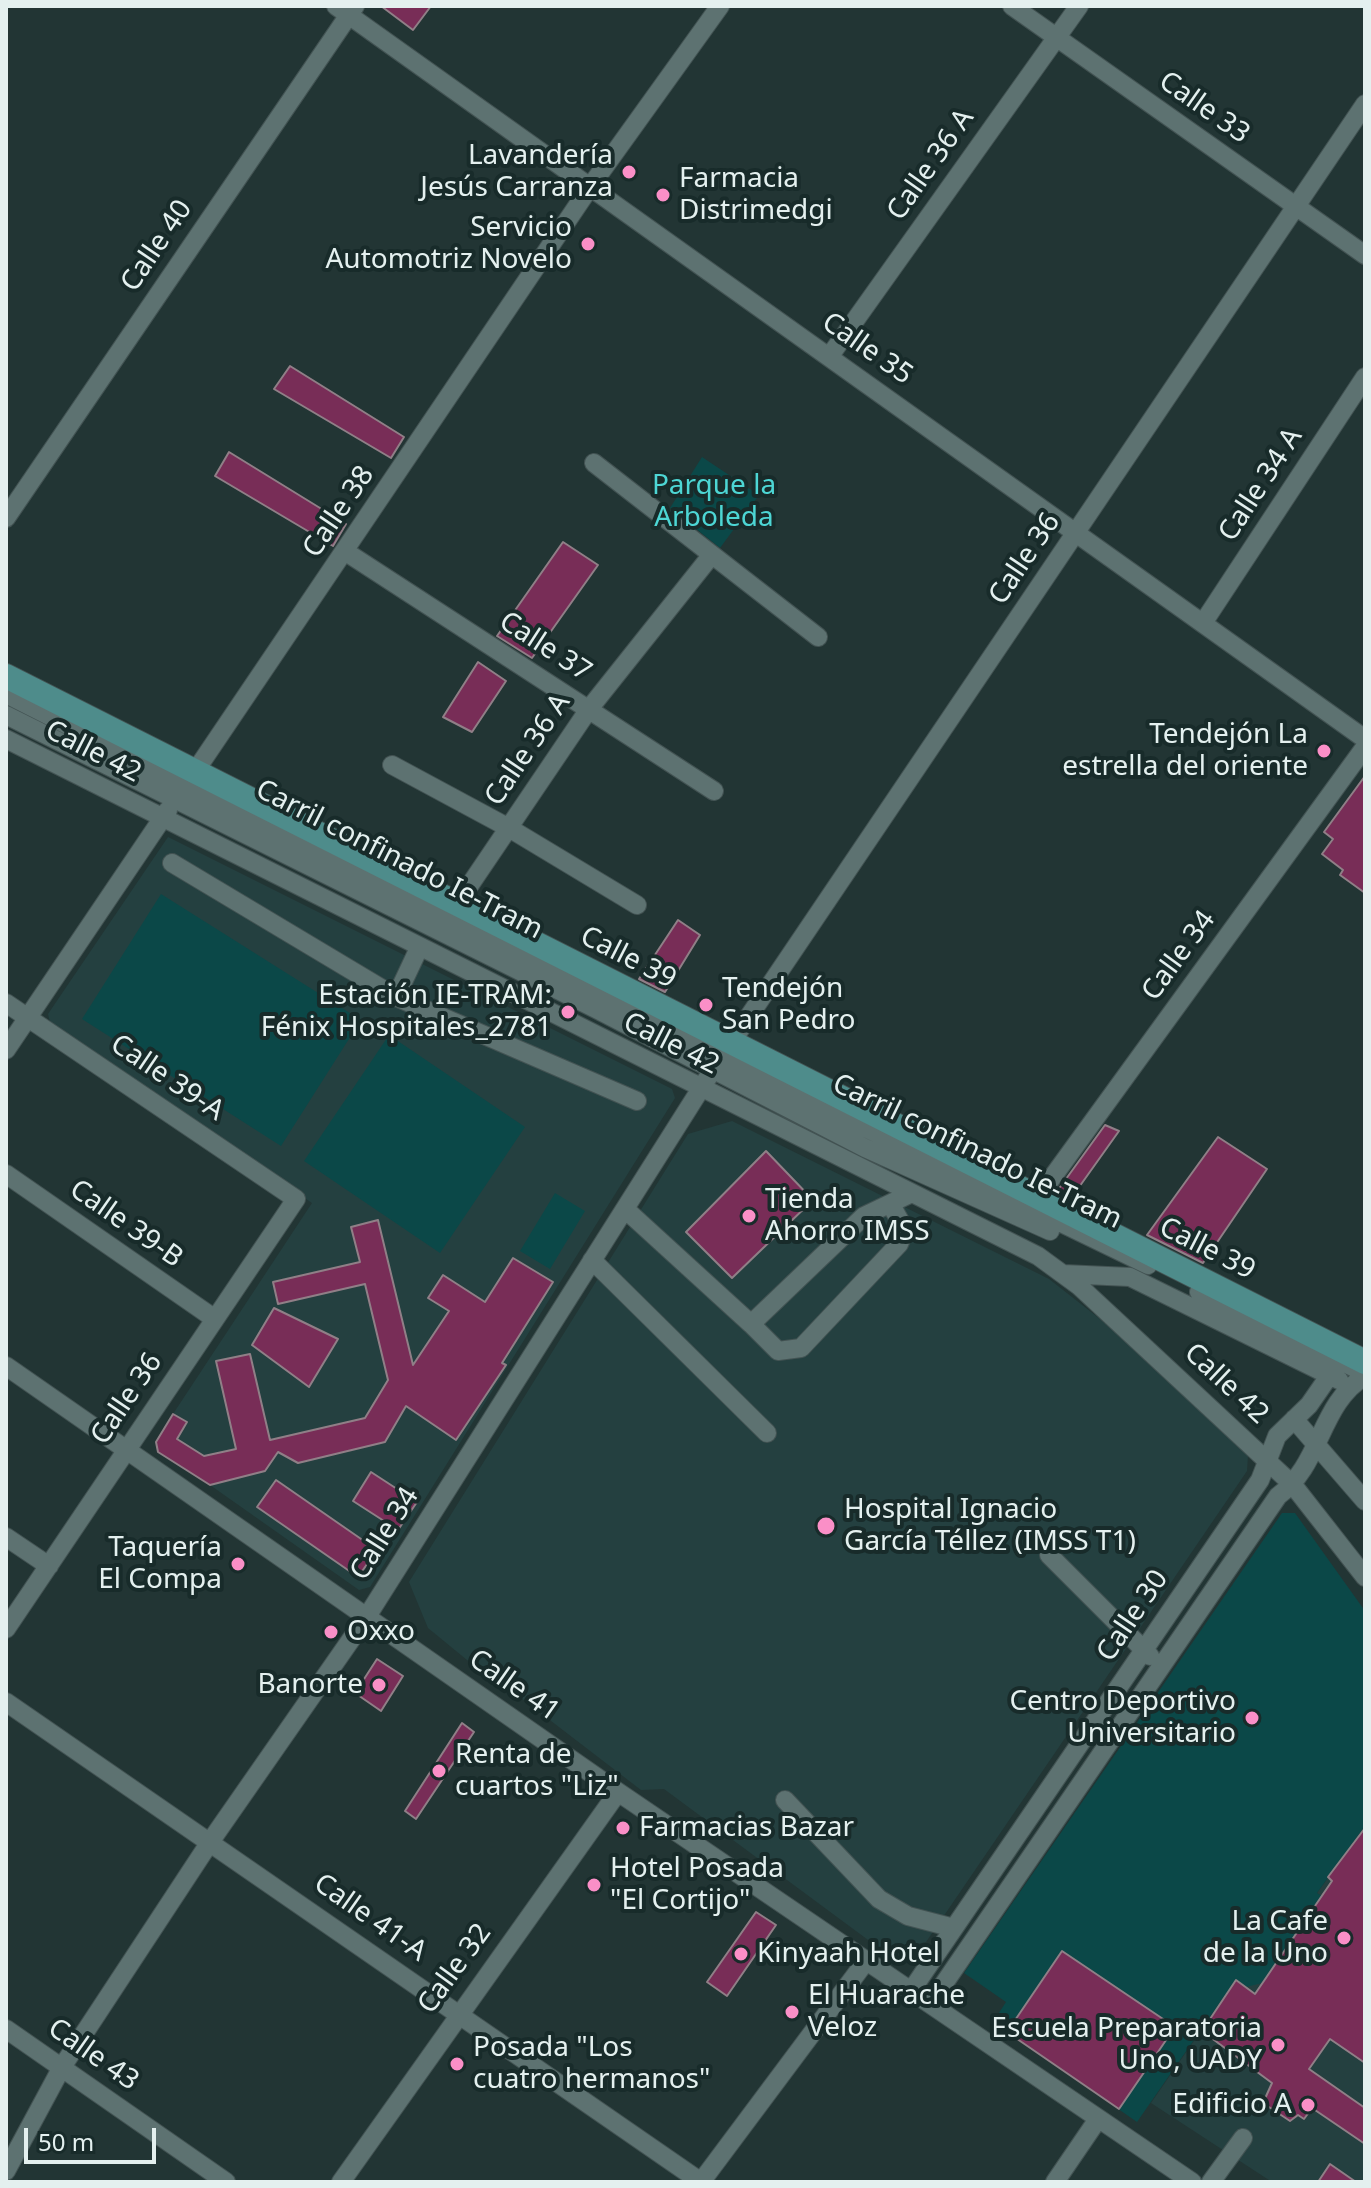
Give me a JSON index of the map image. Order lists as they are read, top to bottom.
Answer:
{
  "streets": {
    "main road": ["Calle 39"],
    "street": [
      "Calle 33",
      "Calle 36 A",
      "Calle 40",
      "Calle 35",
      "Calle 34 A",
      "Calle 38",
      "Calle 36",
      "Calle 37",
      "Calle 42",
      "Carril confinado Ie-Tram",
      "Calle 34",
      "Calle 39-A",
      "Calle 39-B",
      "Calle 30",
      "Calle 41",
      "Calle 41-A",
      "Calle 32",
      "Calle 43"
    ]
  },
  "crossings": [
    ["Calle 33", "Calle 36 A"],
    ["Calle 33", "Calle 36"],
    ["Calle 36 A", "Calle 35"],
    ["Calle 36 A", "Calle 37"],
    ["Calle 36 A", "Calle 39"],
    ["Calle 40", "Calle 35"],
    ["Calle 35", "Calle 34 A"],
    ["Calle 35", "Calle 38"],
    ["Calle 35", "Calle 36"],
    ["Calle 38", "Calle 37"],
    ["Calle 38", "Calle 42"],
    ["Calle 38", "Carril confinado Ie-Tram"],
    ["Calle 38", "Calle 39"],
    ["Calle 38", "Calle 39-A"],
    ["Calle 36", "Carril confinado Ie-Tram"],
    ["Calle 36", "Calle 34"],
    ["Calle 36", "Calle 39"],
    ["Calle 36", "Calle 39-A"],
    ["Calle 36", "Calle 39-B"],
    ["Calle 36", "Calle 41"],
    ["Calle 42", "Calle 34"],
    ["Calle 42", "Calle 30"],
    ["Carril confinado Ie-Tram", "Calle 34"],
    ["Carril confinado Ie-Tram", "Calle 39"],
    ["Carril confinado Ie-Tram", "Calle 30"],
    ["Calle 34", "Calle 39"],
    ["Calle 34", "Calle 41"],
    ["Calle 34", "Calle 41-A"],
    ["Calle 34", "Calle 43"],
    ["Calle 39", "Calle 30"],
    ["Calle 30", "Calle 41"],
    ["Calle 41", "Calle 32"],
    ["Calle 41-A", "Calle 32"]
  ],
  "parks": ["Parque la Arboleda"],
  "places": [
    "Lavandería Jesús Carranza",
    "Farmacia Distrimedgi",
    "Servicio Automotriz Novelo",
    "Tendejón La estrella del oriente",
    "Tendejón San Pedro",
    "Estación IE-TRAM: Fénix Hospitales_2781",
    "Tienda Ahorro IMSS",
    "Hospital Ignacio García Téllez (IMSS T1)",
    "Taquería El Compa",
    "Oxxo",
    "Banorte",
    "Centro Deportivo Universitario",
    "Renta de cuartos \"Liz\"",
    "Farmacias Bazar",
    "Hotel Posada \"El Cortijo\"",
    "La Cafe de la Uno",
    "Kinyaah Hotel",
    "El Huarache Veloz",
    "Escuela Preparatoria Uno, UADY",
    "Posada \"Los cuatro hermanos\"",
    "Edificio A"
  ],
  "scale_bar": "50 m"
}
